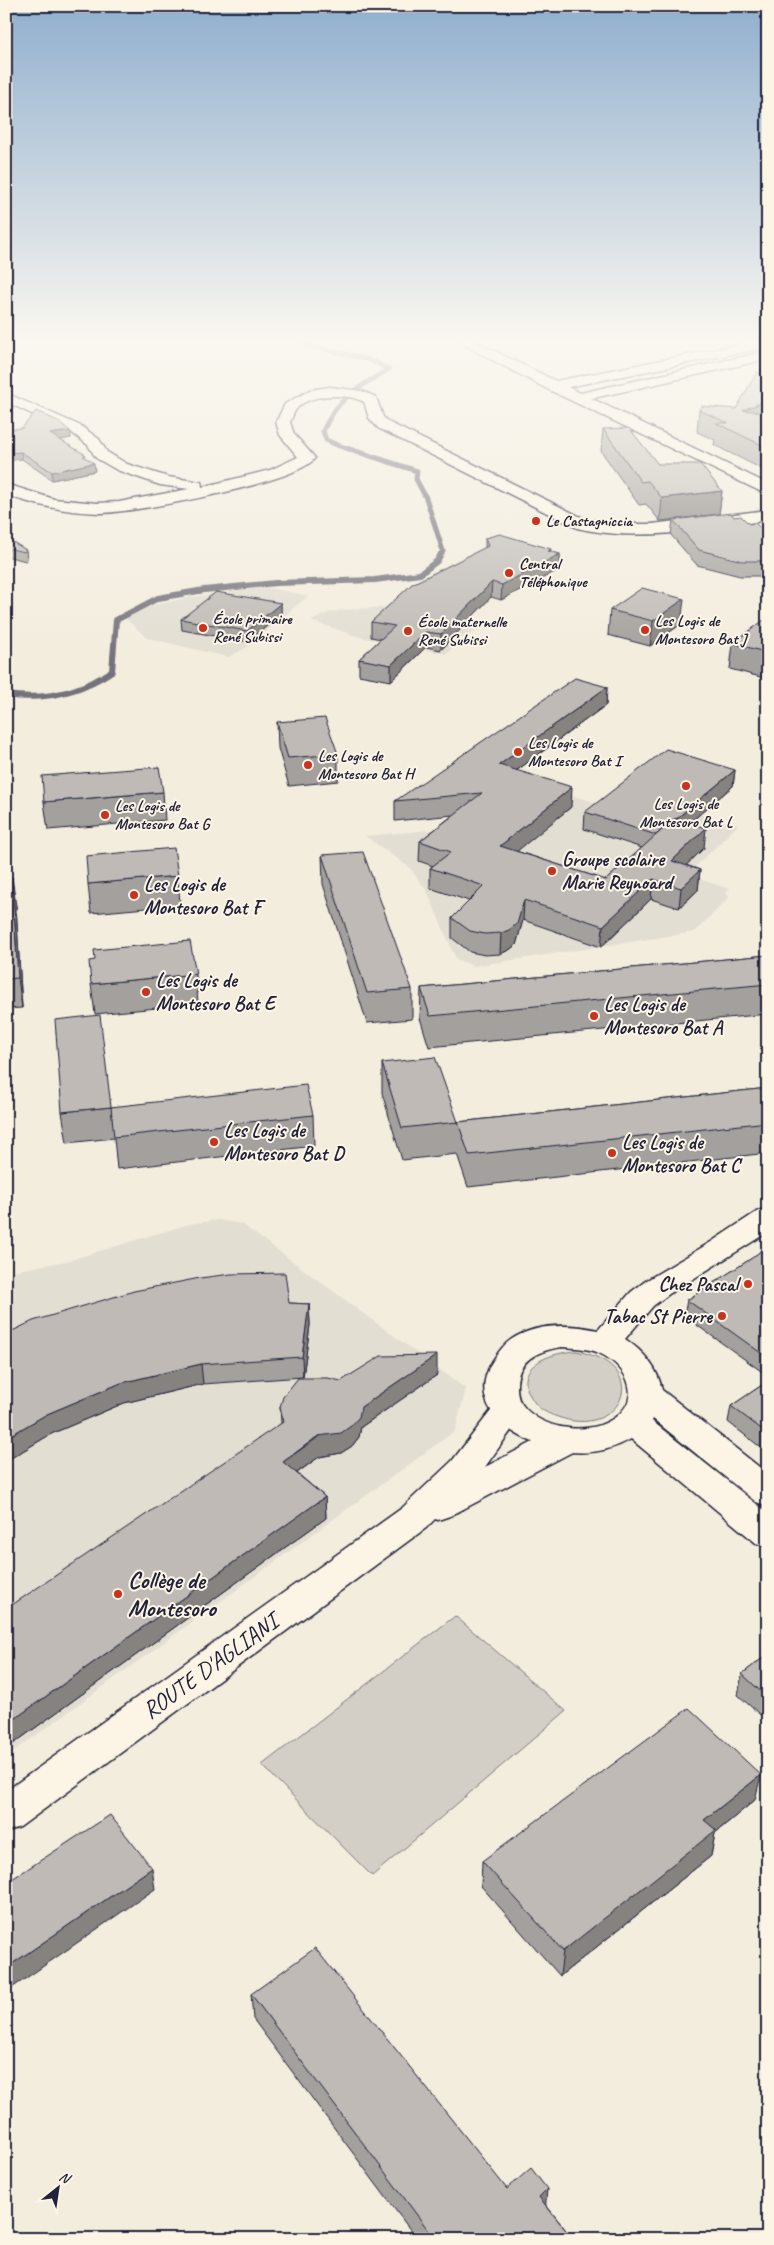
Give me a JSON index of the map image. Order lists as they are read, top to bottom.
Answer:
{
  "streets": {
    "street": ["ROUTE D'AGLIANI"]
  },
  "places": [
    "Le Castagniccia",
    "Central Téléphonique",
    "École primaire René Subissi",
    "Les Logis de Montesoro Bat J",
    "École maternelle René Subissi",
    "Les Logis de Montesoro Bat I",
    "Les Logis de Montesoro Bat H",
    "Les Logis de Montesoro Bat L",
    "Les Logis de Montesoro Bat G",
    "Groupe scolaire Marie Reynoard",
    "Les Logis de Montesoro Bat F",
    "Les Logis de Montesoro Bat E",
    "Les Logis de Montesoro Bat A",
    "Les Logis de Montesoro Bat D",
    "Les Logis de Montesoro Bat C",
    "Chez Pascal",
    "Tabac St Pierre",
    "Collège de Montesoro"
  ],
  "north": "top right"
}
